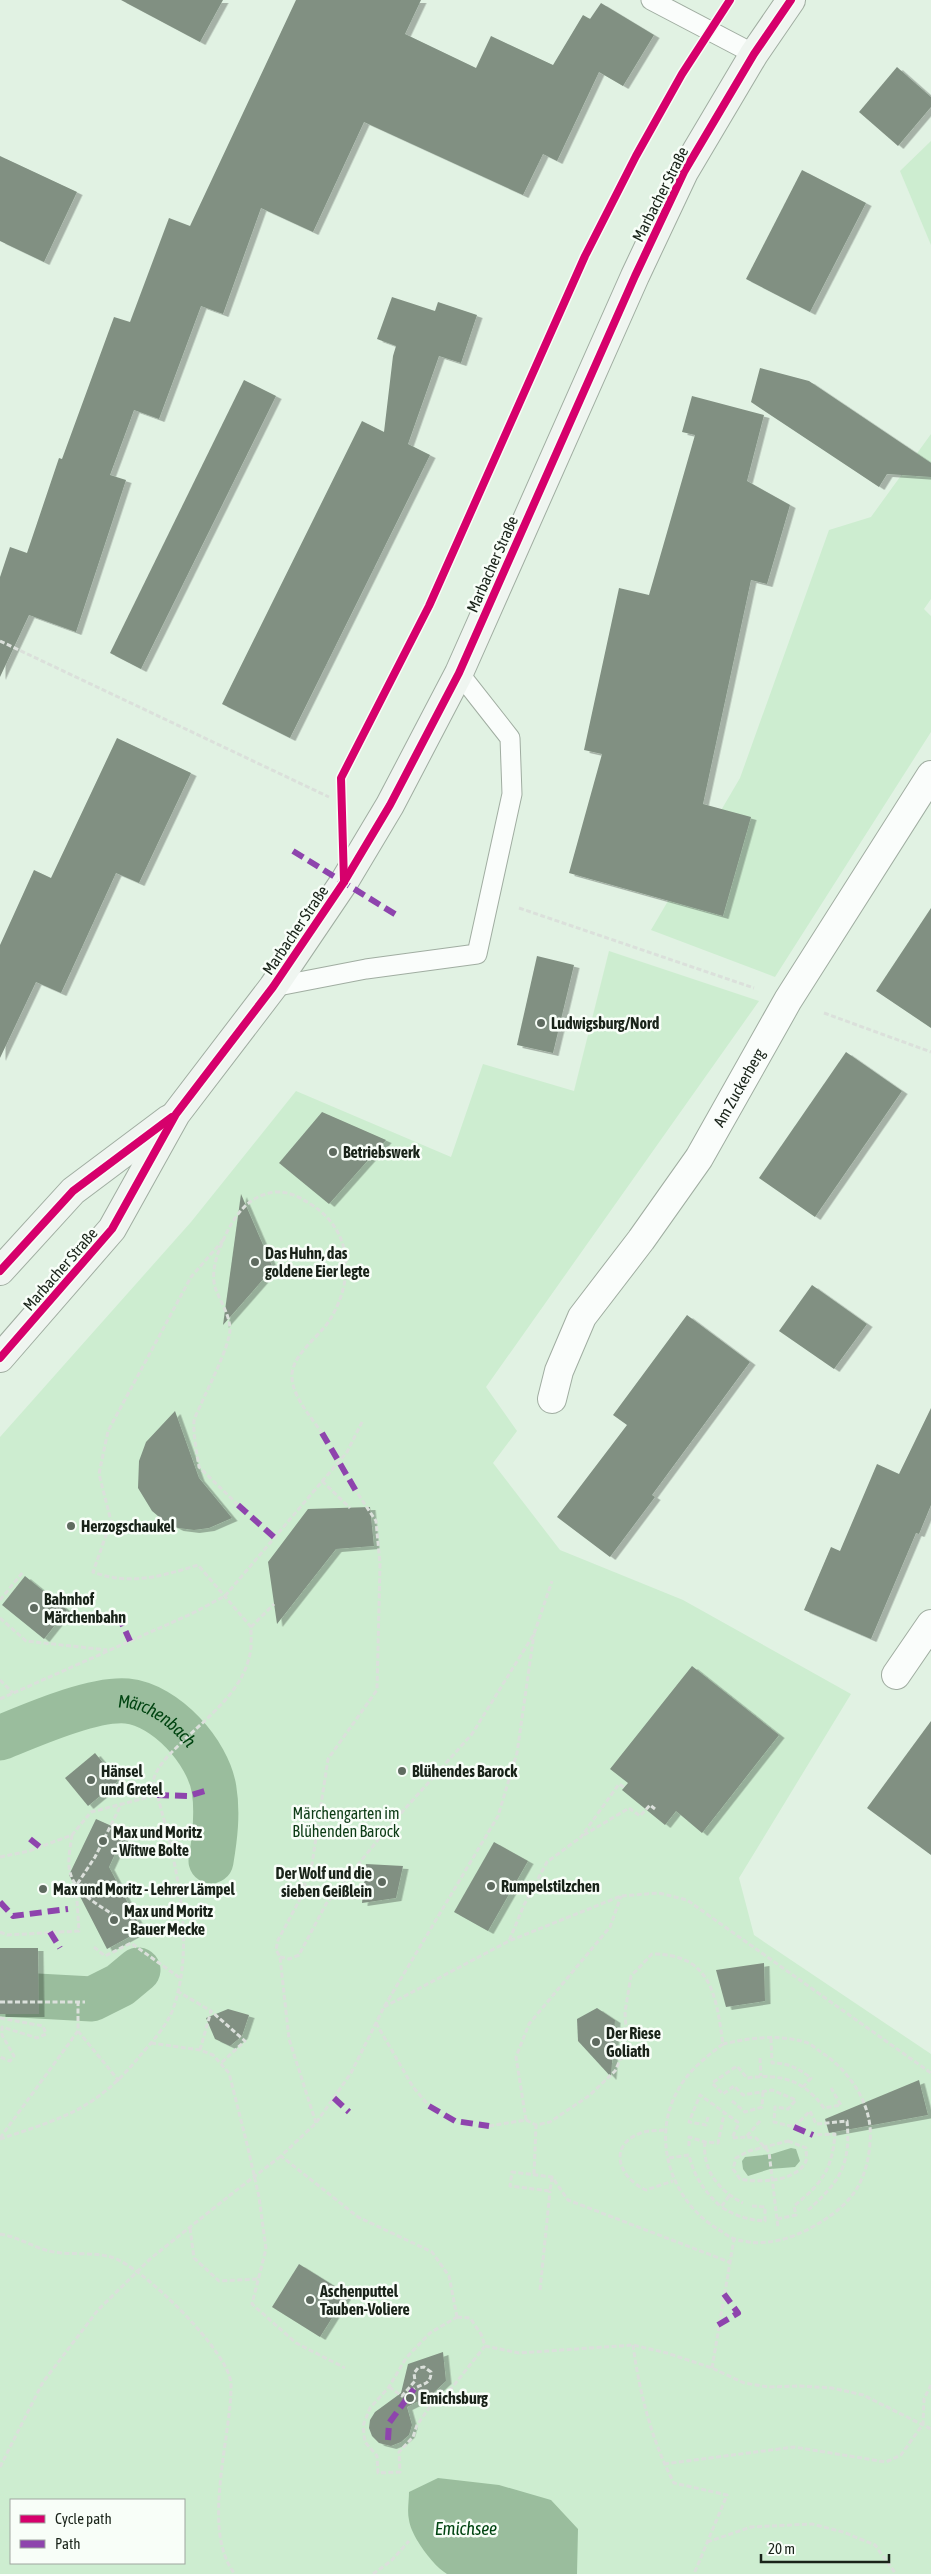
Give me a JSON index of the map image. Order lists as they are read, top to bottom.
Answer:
{
  "streets": {
    "main road": ["Marbacher Straße"],
    "street": ["Am Zuckerberg"]
  },
  "water": ["Märchenbach", "Emichsee"],
  "parks": ["Märchengarten im Blühenden Barock"],
  "places": [
    "Ludwigsburg/Nord",
    "Betriebswerk",
    "Das Huhn, das goldene Eier legte",
    "Herzogschaukel",
    "Bahnhof Märchenbahn",
    "Blühendes Barock",
    "Hänsel und Gretel",
    "Max und Moritz - Witwe Bolte",
    "Der Wolf und die sieben Geißlein",
    "Rumpelstilzchen",
    "Max und Moritz - Lehrer Lämpel",
    "Max und Moritz - Bauer Mecke",
    "Der Riese Goliath",
    "Aschenputtel Tauben-Voliere",
    "Emichsburg"
  ],
  "legend": ["Cycle path", "Path"],
  "scale_bar": "20 m"
}
